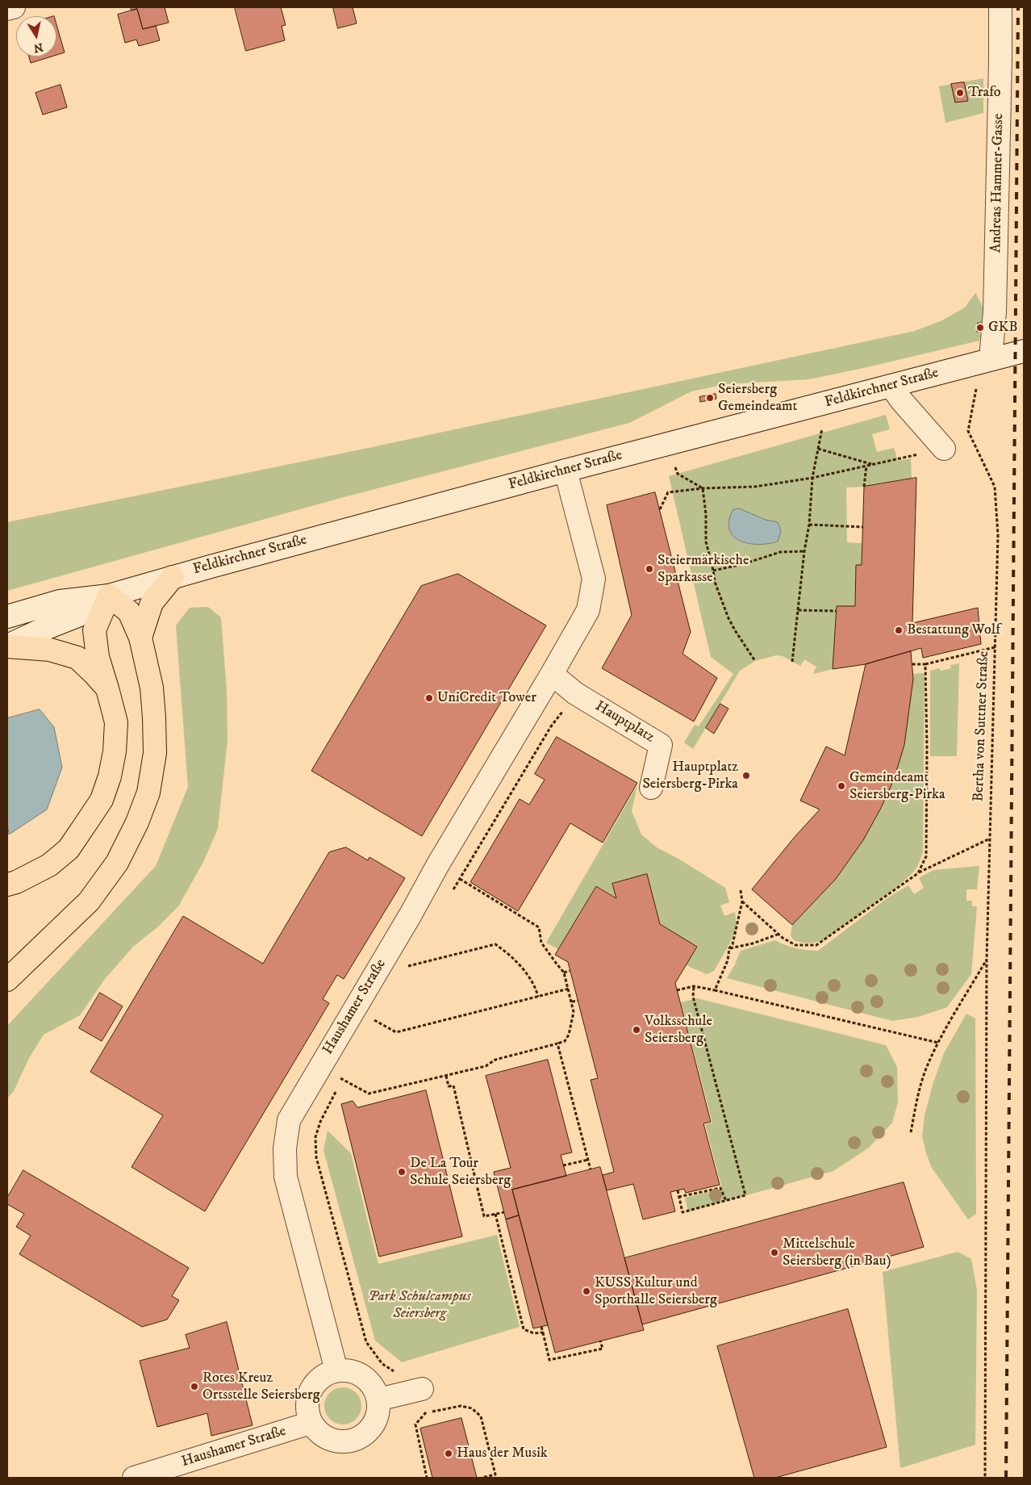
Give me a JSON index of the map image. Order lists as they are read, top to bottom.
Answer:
{
  "streets": {
    "street": [
      "Andreas Hammer-Gasse",
      "Feldkirchner Straße",
      "Hauptplatz",
      "Haushamer Straße"
    ],
    "path": ["Bertha von Suttner Straße"]
  },
  "crossings": [
    ["Andreas Hammer-Gasse", "Feldkirchner Straße"],
    ["Andreas Hammer-Gasse", "Bertha von Suttner Straße"],
    ["Feldkirchner Straße", "Bertha von Suttner Straße"],
    ["Feldkirchner Straße", "Haushamer Straße"],
    ["Hauptplatz", "Haushamer Straße"]
  ],
  "parks": ["Park Schulcampus Seiersberg"],
  "places": [
    "Trafo",
    "GKB",
    "Seiersberg Gemeindeamt",
    "Steiermärkische Sparkasse",
    "Bestattung Wolf",
    "UniCredit Tower",
    "Hauptplatz Seiersberg-Pirka",
    "Gemeindeamt Seiersberg-Pirka",
    "Volksschule Seiersberg",
    "De La Tour Schule Seiersberg",
    "Mittelschule Seiersberg (in Bau)",
    "KUSS Kultur und Sporthalle Seiersberg",
    "Rotes Kreuz Ortsstelle Seiersberg",
    "Haus der Musik"
  ],
  "north": "bottom"
}
